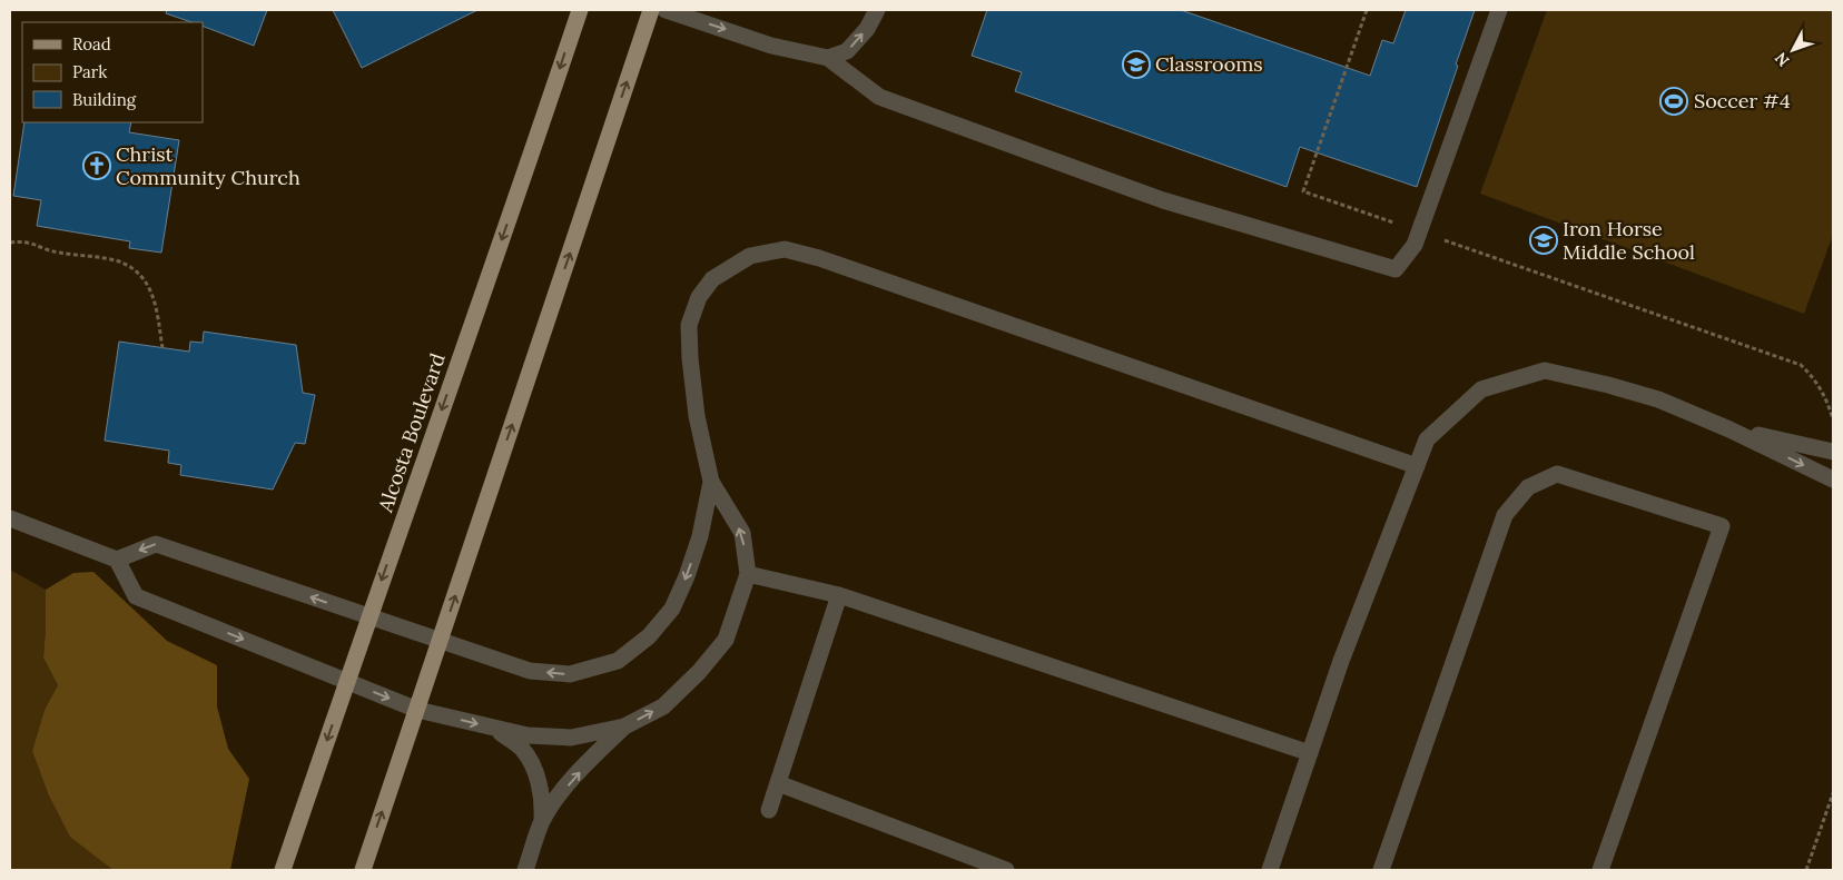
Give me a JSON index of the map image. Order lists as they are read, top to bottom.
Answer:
{
  "streets": {
    "main road": ["Alcosta Boulevard"]
  },
  "places": {
    "school or university": ["Classrooms", "Iron Horse Middle School"],
    "sports": ["Soccer #4"],
    "church": ["Christ Community Church"]
  },
  "legend": ["Road", "Park", "Building"],
  "north": "bottom left"
}
